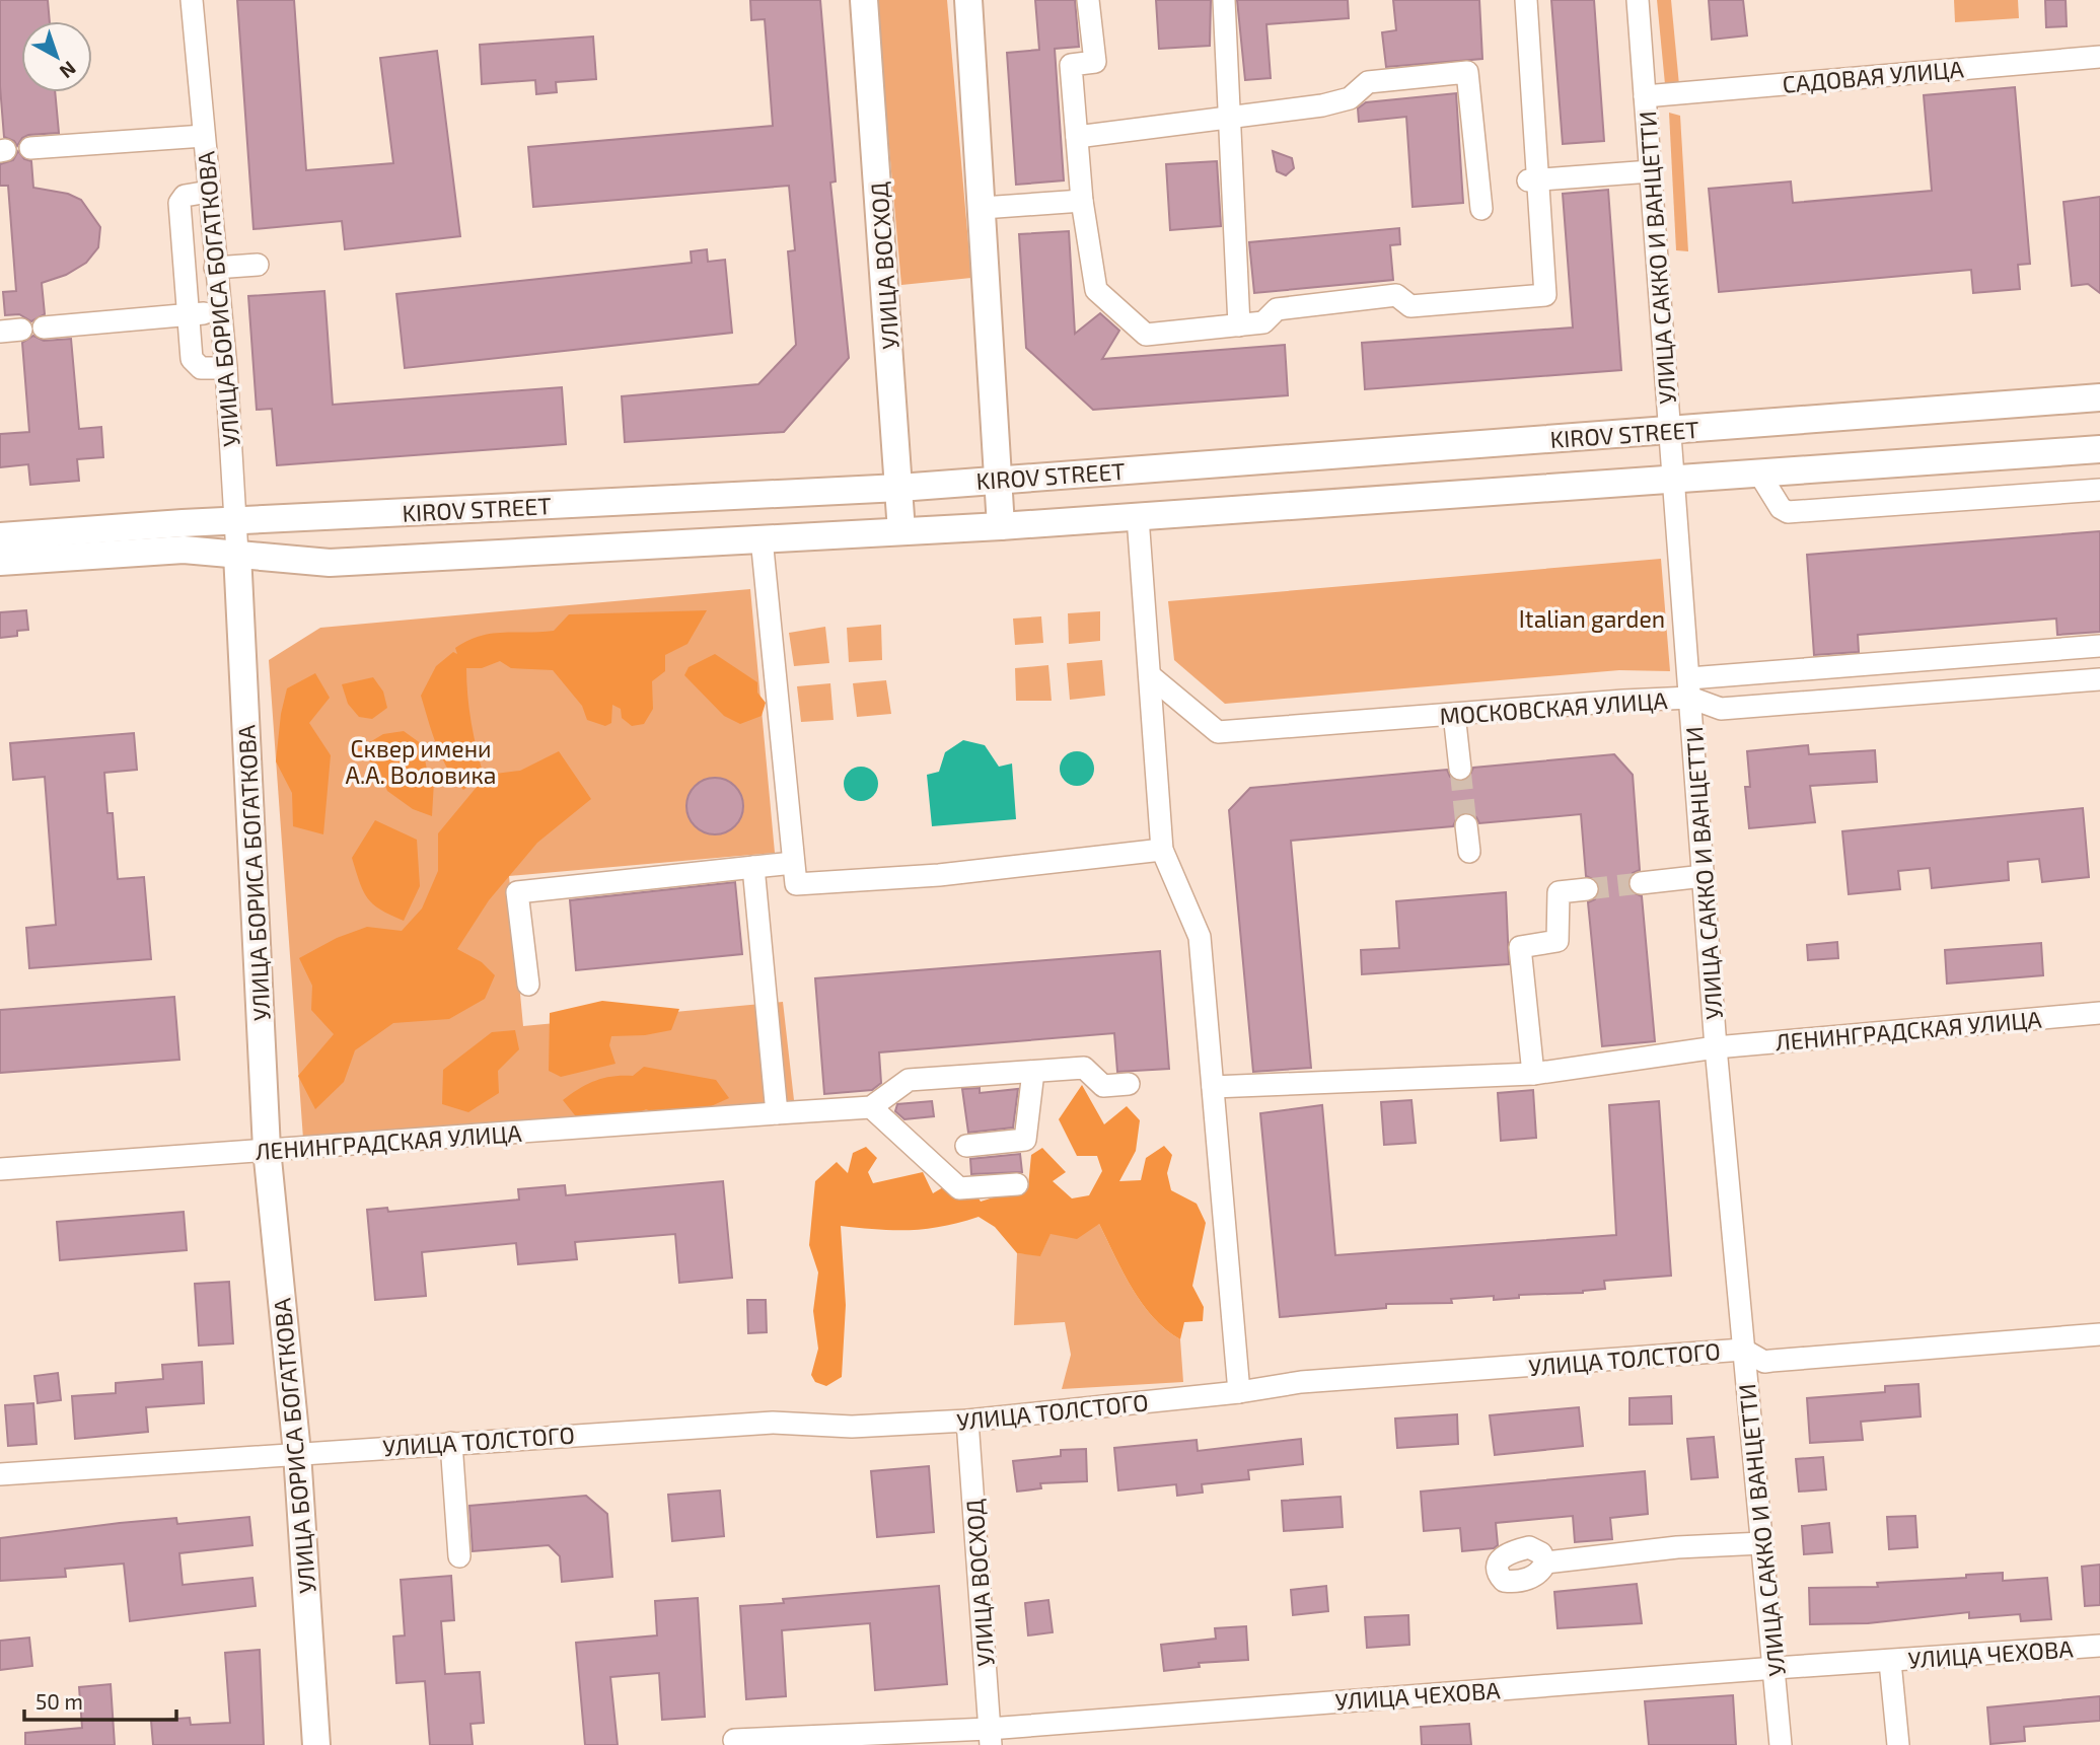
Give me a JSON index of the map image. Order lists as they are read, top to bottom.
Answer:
{
  "streets": {
    "main road": ["УЛИЦА ВОСХОД", "УЛИЦА БОРИСА БОГАТКОВА", "KIROV STREET"],
    "street": [
      "САДОВАЯ УЛИЦА",
      "УЛИЦА САККО И ВАНЦЕТТИ",
      "МОСКОВСКАЯ УЛИЦА",
      "ЛЕНИНГРАДСКАЯ УЛИЦА",
      "УЛИЦА ТОЛСТОГО",
      "УЛИЦА ЧЕХОВА"
    ]
  },
  "crossings": [
    ["САДОВАЯ УЛИЦА", "УЛИЦА САККО И ВАНЦЕТТИ"],
    ["УЛИЦА САККО И ВАНЦЕТТИ", "KIROV STREET"],
    ["УЛИЦА САККО И ВАНЦЕТТИ", "МОСКОВСКАЯ УЛИЦА"],
    ["УЛИЦА САККО И ВАНЦЕТТИ", "ЛЕНИНГРАДСКАЯ УЛИЦА"],
    ["УЛИЦА САККО И ВАНЦЕТТИ", "УЛИЦА ТОЛСТОГО"],
    ["УЛИЦА САККО И ВАНЦЕТТИ", "УЛИЦА ЧЕХОВА"],
    ["УЛИЦА ВОСХОД", "KIROV STREET"],
    ["УЛИЦА ВОСХОД", "УЛИЦА ТОЛСТОГО"],
    ["УЛИЦА ВОСХОД", "УЛИЦА ЧЕХОВА"],
    ["УЛИЦА БОРИСА БОГАТКОВА", "KIROV STREET"],
    ["УЛИЦА БОРИСА БОГАТКОВА", "ЛЕНИНГРАДСКАЯ УЛИЦА"],
    ["УЛИЦА БОРИСА БОГАТКОВА", "УЛИЦА ТОЛСТОГО"]
  ],
  "parks": ["Italian garden", "Cквер имени А.А. Воловика"],
  "scale_bar": "50 m",
  "north": "bottom right"
}
